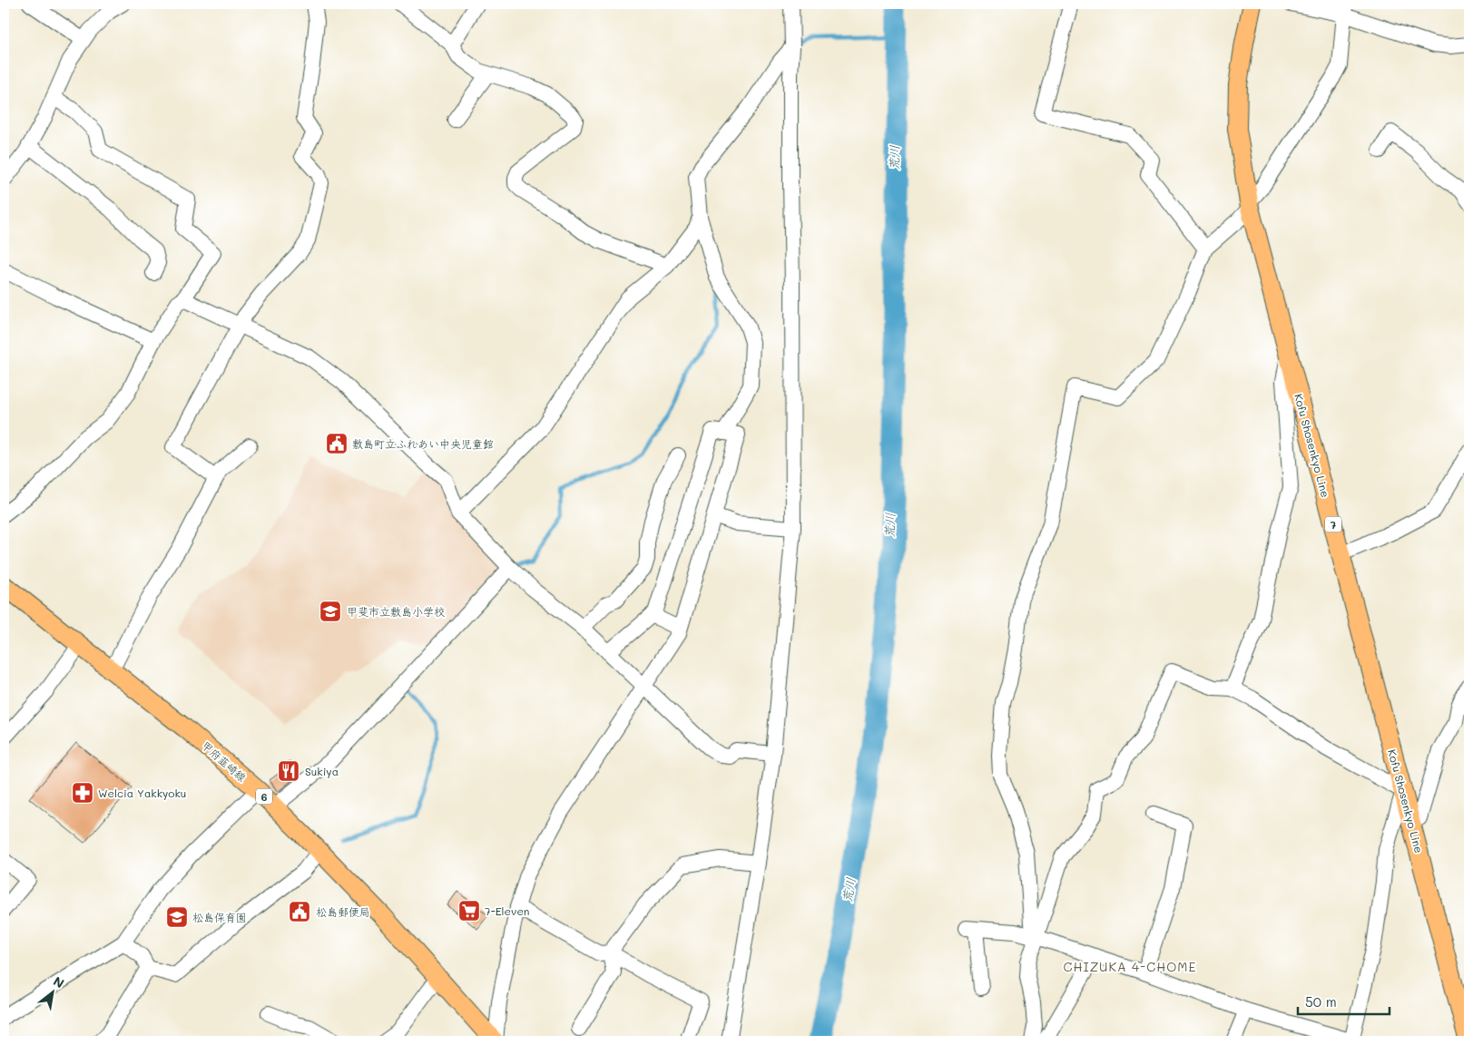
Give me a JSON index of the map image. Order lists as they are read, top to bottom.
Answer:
{
  "streets": {
    "main road": [
      "Kofu Shosenkyo Line",
      "7",
      "甲府韮崎線",
      "6"
    ]
  },
  "districts": ["CHIZUKA 4-CHOME"],
  "water": ["荒川"],
  "places": {
    "public building": ["敷島町立ふれあい中央児童館", "松島郵便局"],
    "school or university": ["甲斐市立敷島小学校", "松島保育園"],
    "restaurant": ["Sukiya"],
    "pharmacy": ["Welcia Yakkyoku"],
    "supermarket": ["7-Eleven"]
  },
  "scale_bar": "50 m",
  "north": "top right"
}
